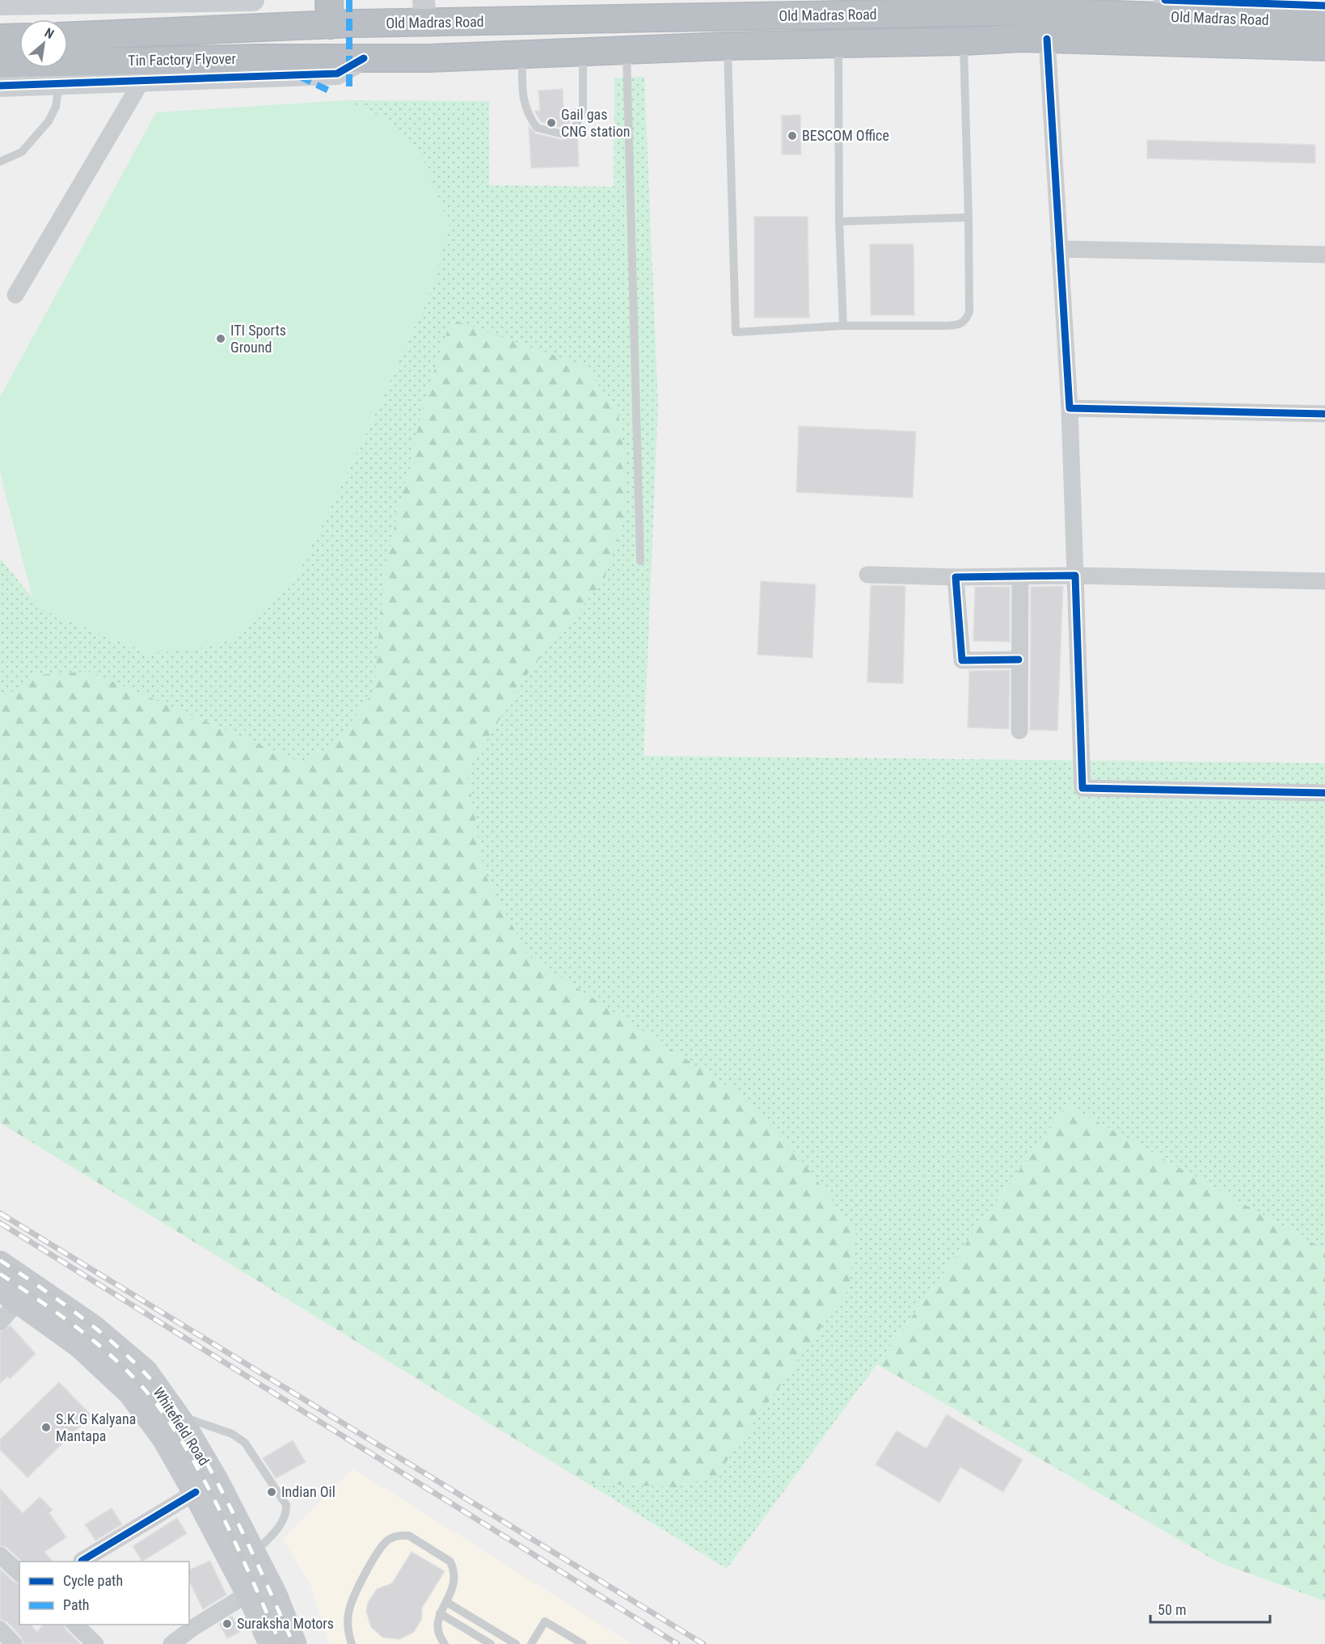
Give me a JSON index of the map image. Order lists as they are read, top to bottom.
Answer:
{
  "streets": {
    "highway": ["Old Madras Road", "Tin Factory Flyover"],
    "main road": ["Whitefield Road"]
  },
  "crossings": [
    ["Old Madras Road", "Tin Factory Flyover"]
  ],
  "places": [
    "Gail gas CNG station",
    "BESCOM Office",
    "ITI Sports Ground",
    "S.K.G Kalyana Mantapa",
    "Indian Oil",
    "Suraksha Motors"
  ],
  "legend": ["Cycle path", "Path"],
  "scale_bar": "50 m",
  "north": "top right"
}
